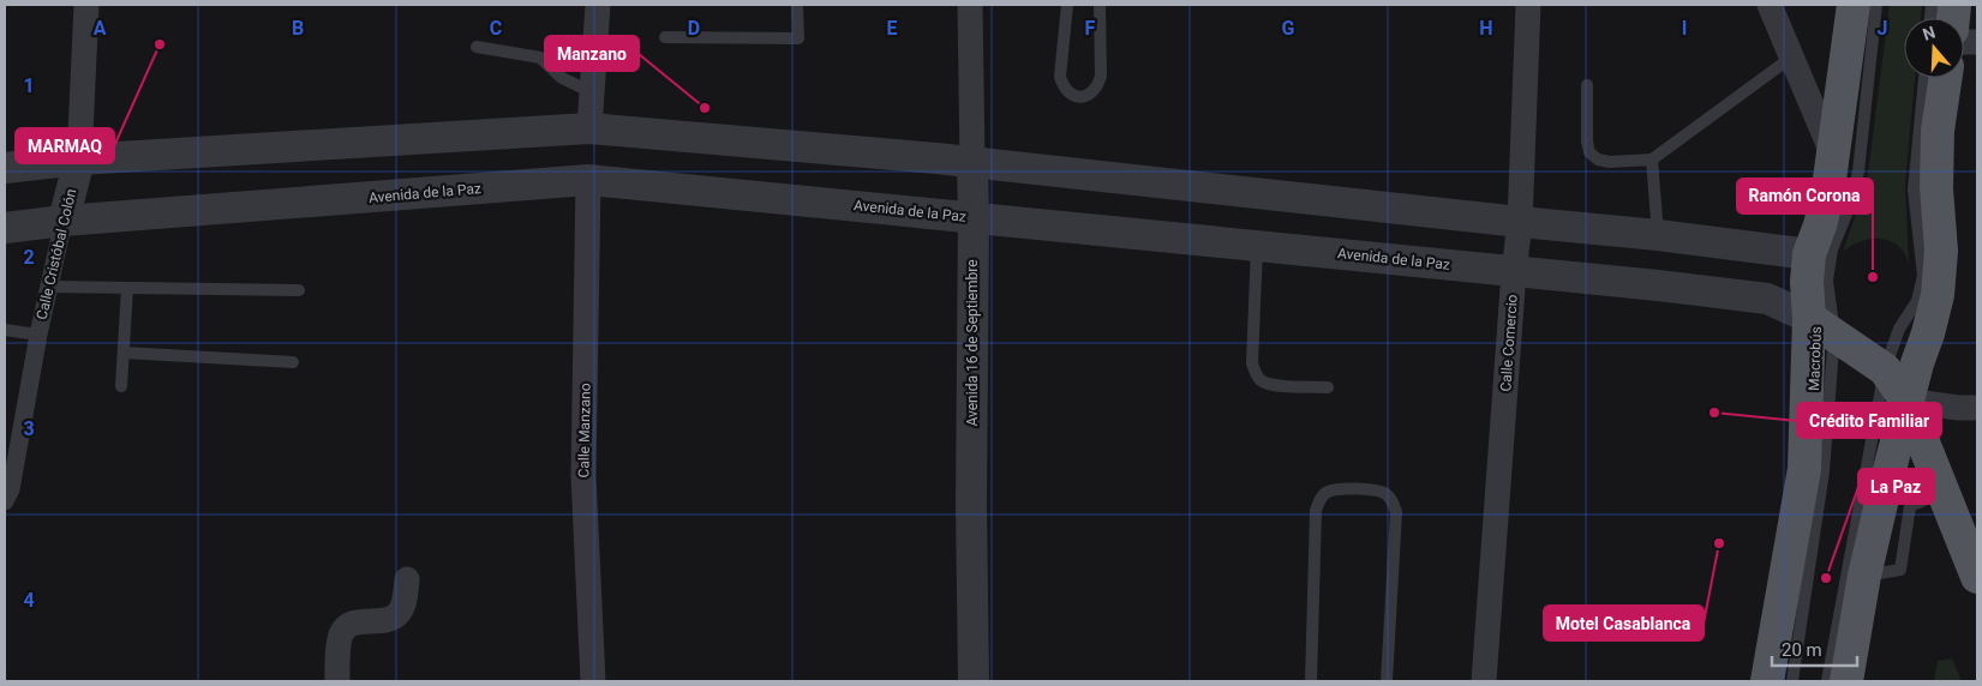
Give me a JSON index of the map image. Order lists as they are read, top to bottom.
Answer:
{
  "streets": {
    "street": [
      "Avenida de la Paz",
      "Calle Cristóbal Colón",
      "Avenida 16 de Septiembre",
      "Calle Comercio",
      "Calle Manzano"
    ],
    "lane": ["Macrobús"]
  },
  "crossings": [
    ["Avenida de la Paz", "Calle Cristóbal Colón"],
    ["Avenida de la Paz", "Avenida 16 de Septiembre"],
    ["Avenida de la Paz", "Calle Comercio"],
    ["Avenida de la Paz", "Macrobús"],
    ["Avenida de la Paz", "Calle Manzano"]
  ],
  "places": [
    "MARMAQ",
    "Manzano",
    "Ramón Corona",
    "Crédito Familiar",
    "Motel Casablanca",
    "La Paz"
  ],
  "scale_bar": "20 m",
  "north": "top",
  "grid": {
    "columns": [
      "A",
      "B",
      "C",
      "D",
      "E",
      "F",
      "G",
      "H",
      "I",
      "J"
    ],
    "rows": [
      "1",
      "2",
      "3",
      "4"
    ]
  }
}
